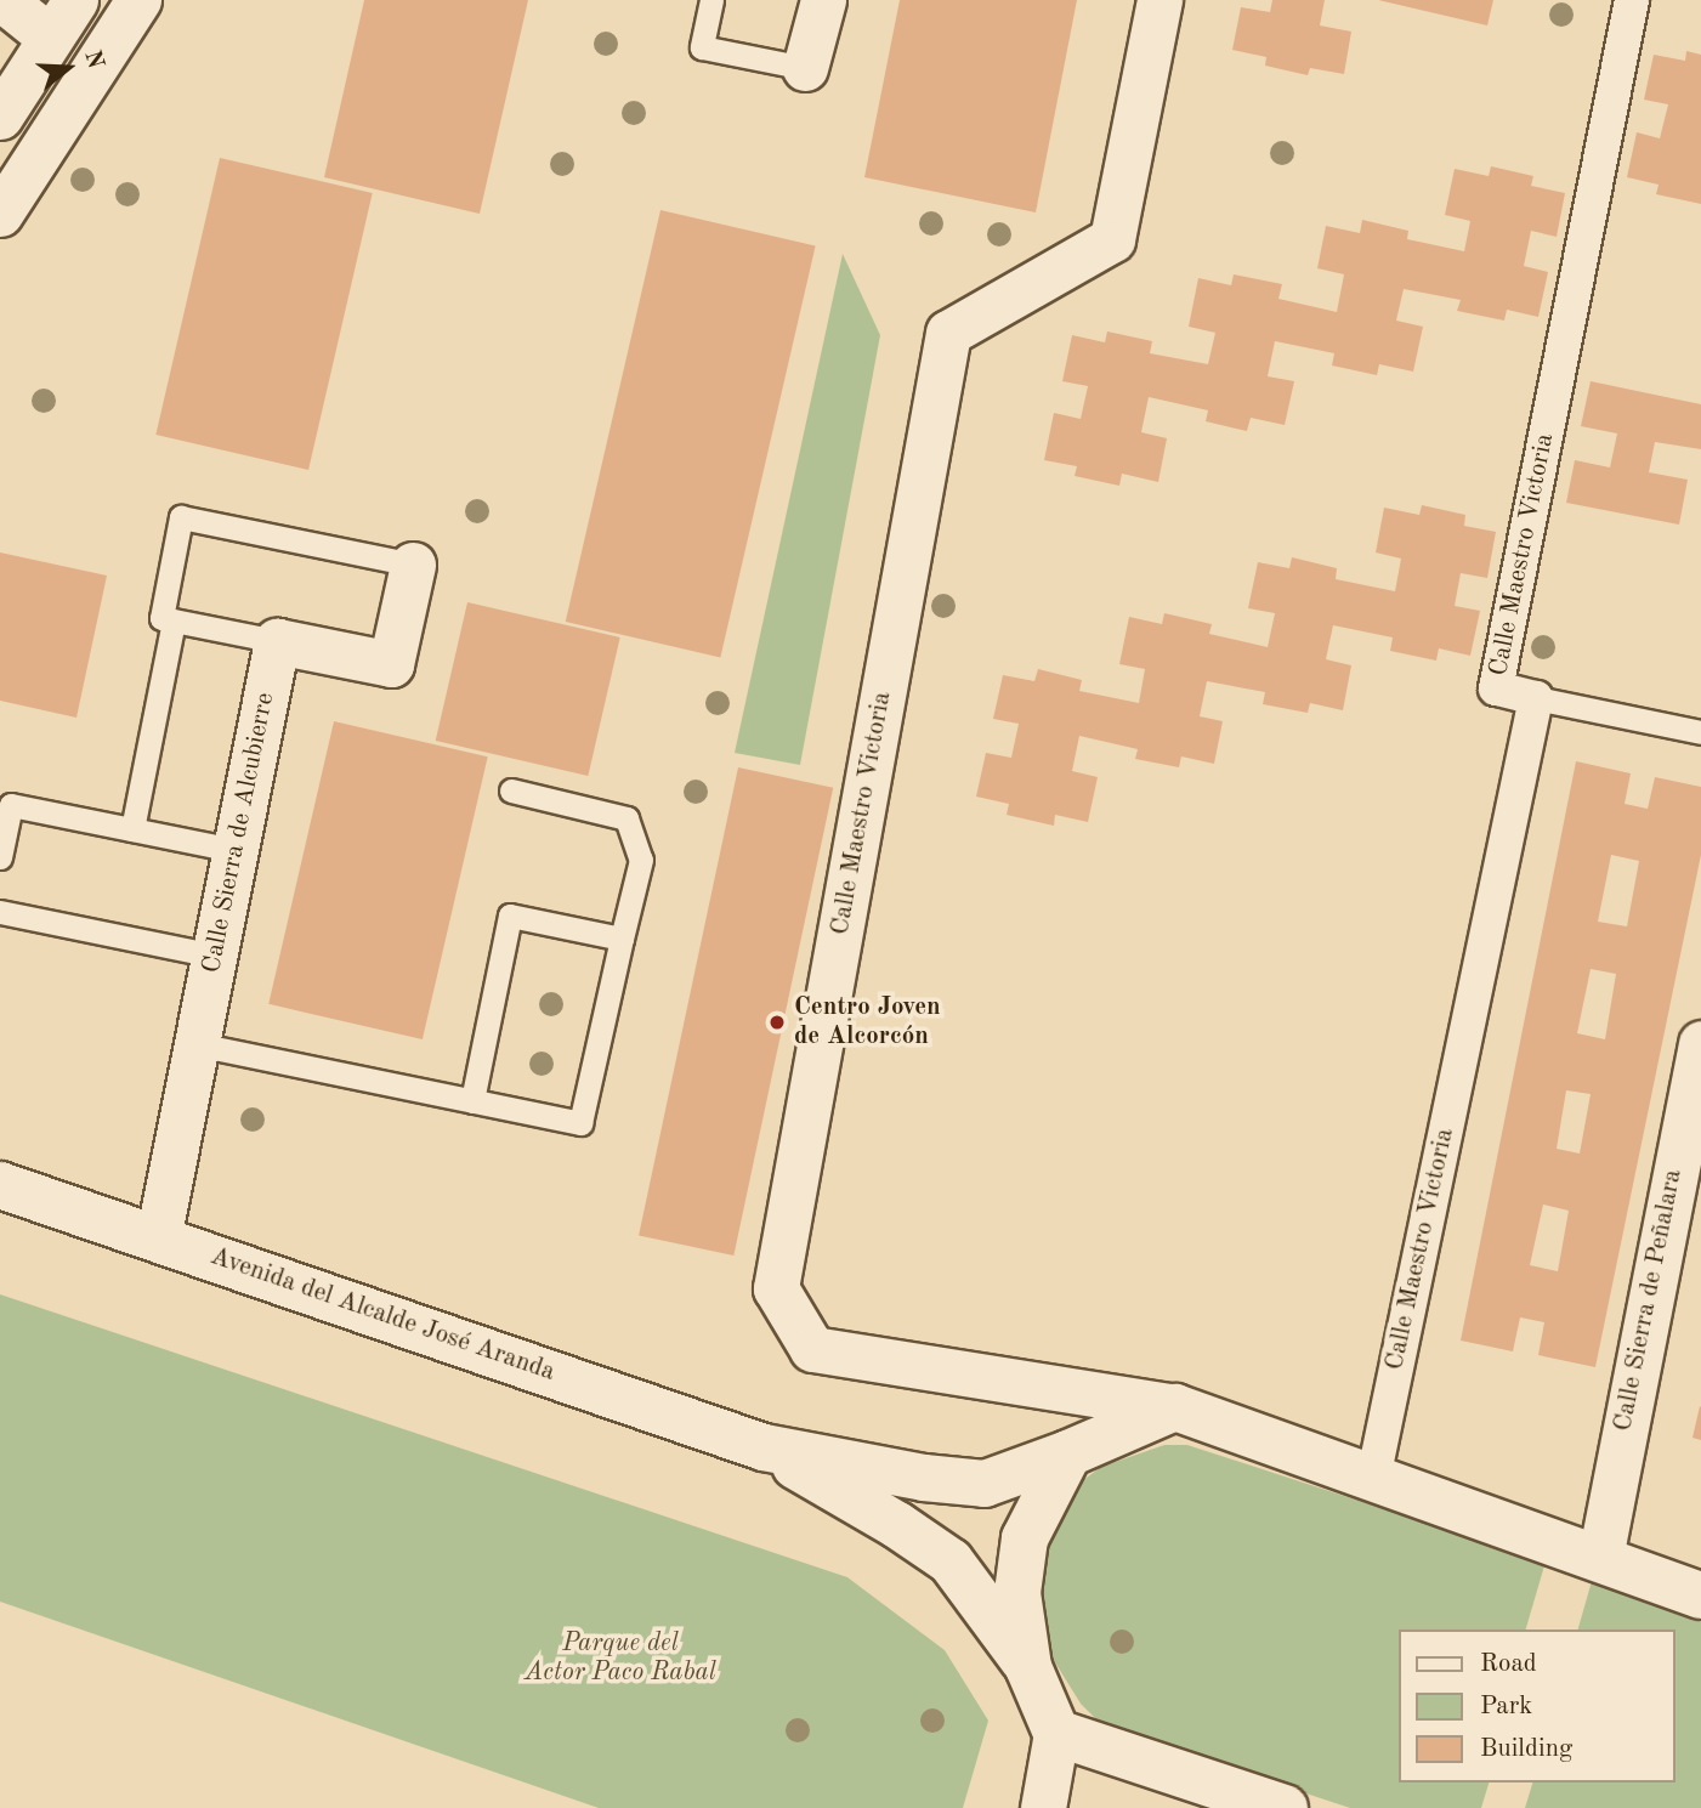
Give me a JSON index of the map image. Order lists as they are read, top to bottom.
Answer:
{
  "streets": {
    "street": [
      "Calle Maestro Victoria",
      "Calle Sierra de Alcubierre",
      "Calle Sierra de Peñalara",
      "Avenida del Alcalde José Aranda"
    ]
  },
  "crossings": [
    ["Calle Maestro Victoria", "Avenida del Alcalde José Aranda"],
    ["Calle Sierra de Alcubierre", "Avenida del Alcalde José Aranda"]
  ],
  "parks": ["Parque del Actor Paco Rabal"],
  "places": ["Centro Joven de Alcorcón"],
  "legend": ["Road", "Park", "Building"],
  "north": "right"
}
